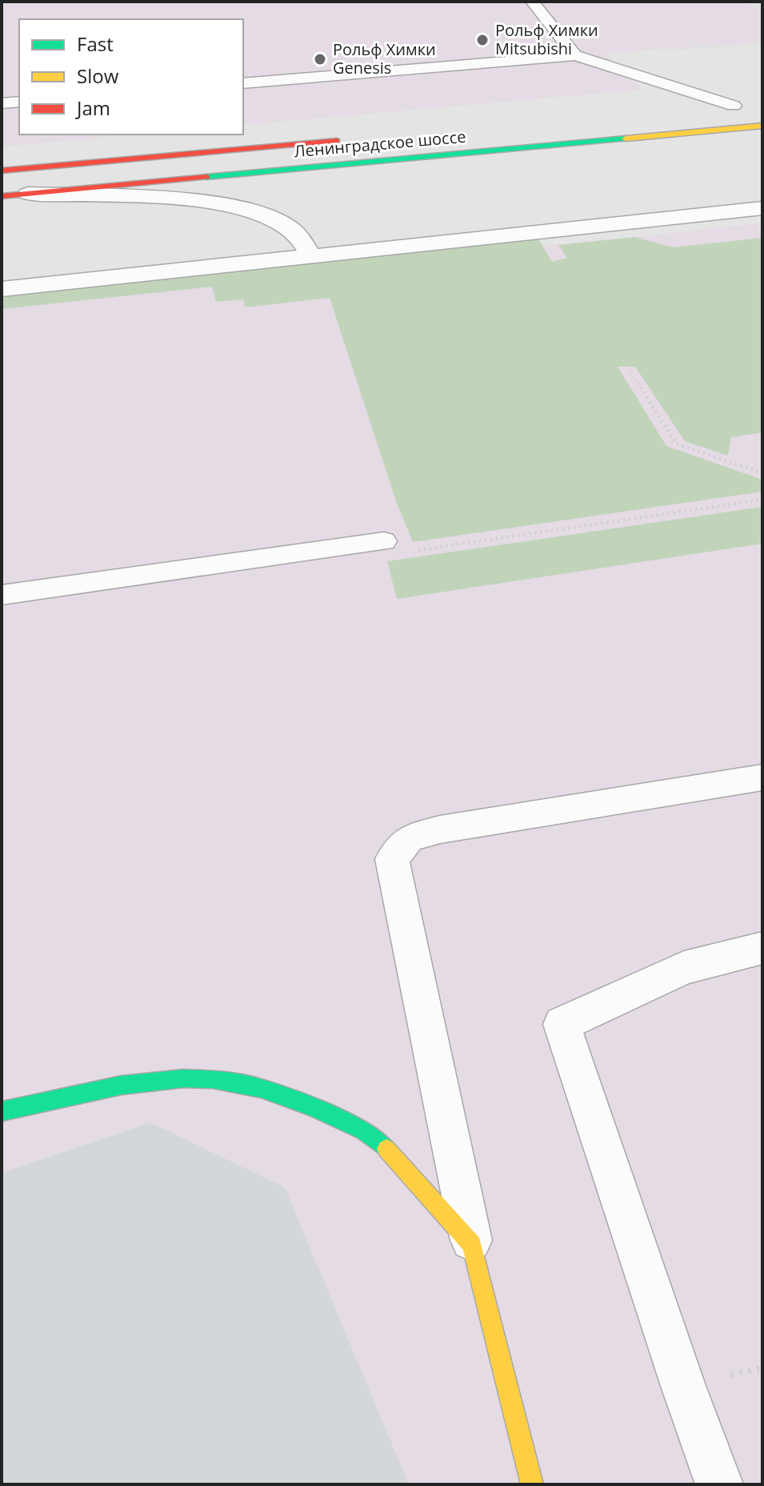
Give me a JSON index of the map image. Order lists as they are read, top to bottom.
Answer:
{
  "streets": {
    "main road": ["Ленинградское шоссе"]
  },
  "places": ["Рольф Химки Mitsubishi", "Рольф Химки Genesis"],
  "legend": ["Fast", "Slow", "Jam"]
}
